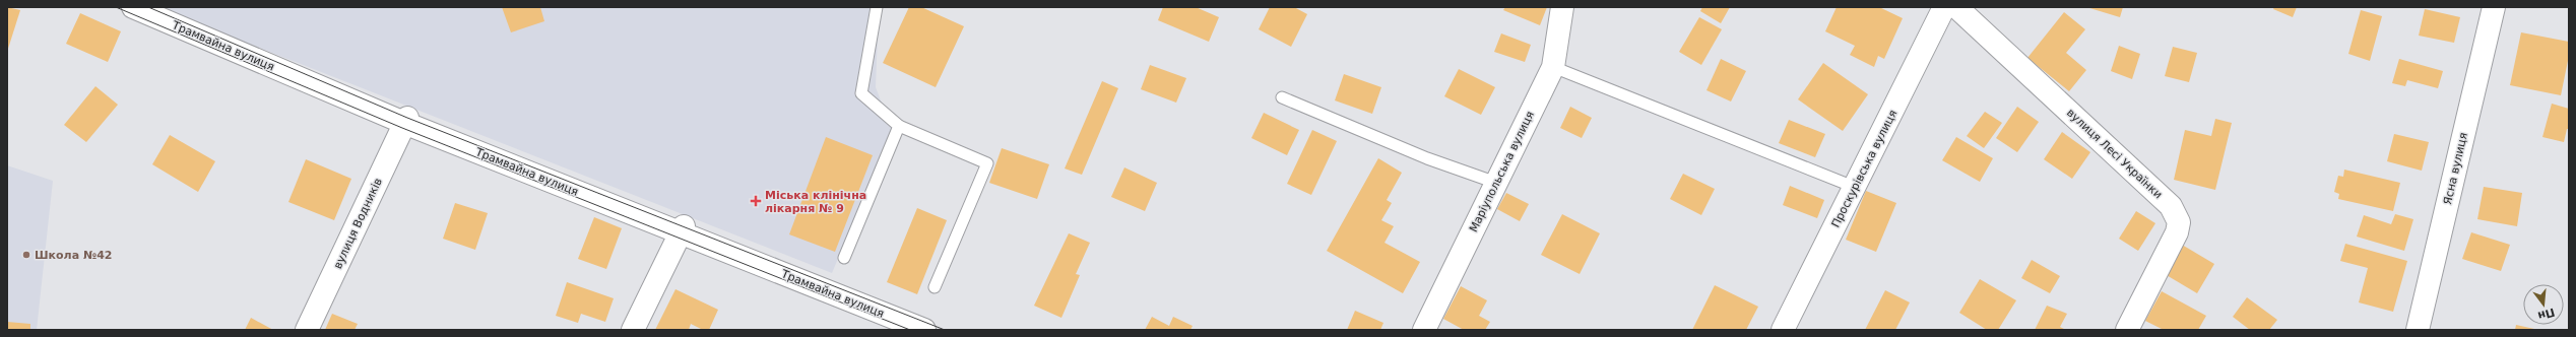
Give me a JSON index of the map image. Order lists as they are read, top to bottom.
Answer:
{
  "streets": {
    "street": [
      "Трамвайна вулиця",
      "вулиця Лесі Українки",
      "Проскурівська вулиця",
      "Ясна вулиця",
      "Маріупольська вулиця",
      "вулиця Водників"
    ]
  },
  "crossings": [
    ["Трамвайна вулиця", "вулиця Водників"]
  ],
  "places": {
    "health": ["Міська клінічна лікарня № 9"],
    "other": ["Школа №42"]
  },
  "north": "bottom"
}
